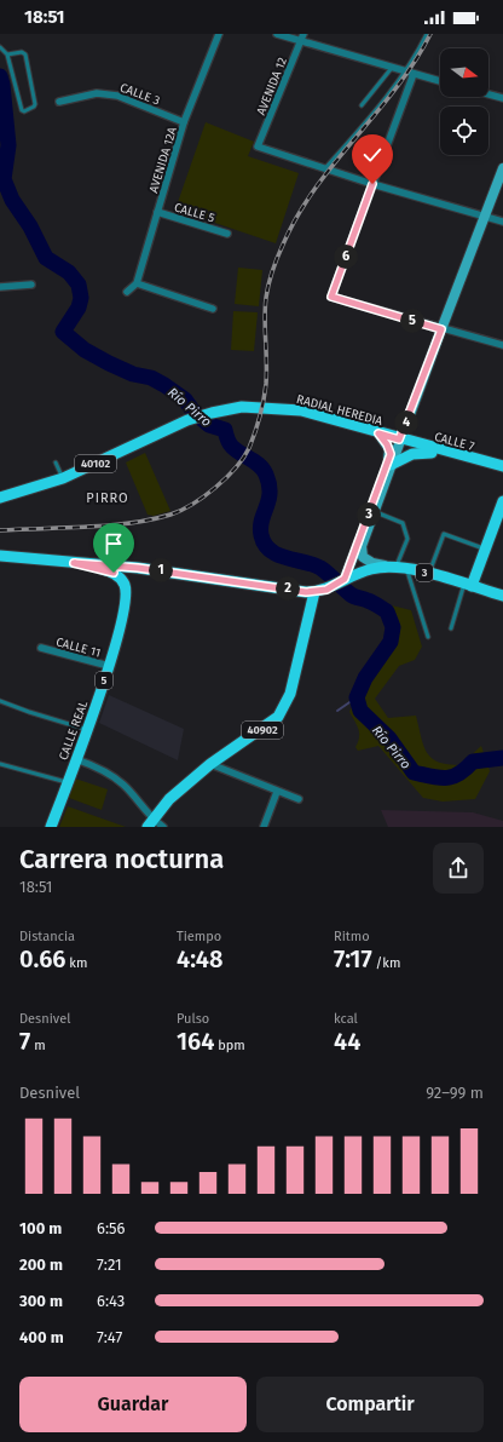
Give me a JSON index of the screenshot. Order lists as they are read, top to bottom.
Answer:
{
  "streets": {
    "main road": [
      "RADIAL HEREDIA",
      "CALLE 7",
      "40102",
      "3",
      "5",
      "CALLE REAL",
      "40902"
    ],
    "street": [
      "AVENIDA 12",
      "CALLE 3",
      "AVENIDA 12A",
      "CALLE 5",
      "CALLE 11"
    ]
  },
  "crossings": [
    ["CALLE 3", "AVENIDA 12A"],
    ["AVENIDA 12A", "CALLE 5"],
    ["RADIAL HEREDIA", "CALLE 7"],
    ["CALLE 11", "CALLE REAL"]
  ],
  "districts": ["PIRRO"],
  "water": ["Río Pirro"],
  "north": "right",
  "page": {
    "status": "18:51",
    "pins": [
      "6",
      "5",
      "4",
      "3",
      "1",
      "2"
    ],
    "heading": ["Carrera nocturna", "18:51"],
    "stats": [
      ["Distancia", "0.66 km"],
      ["Tiempo", "4:48"],
      ["Ritmo", "7:17 /km"],
      ["Desnivel", "7 m"],
      ["Pulso", "164 bpm"],
      ["kcal", "44"]
    ],
    "chart": ["Desnivel", "92–99 m"],
    "list": [
      {
        "name": "100 m",
        "note": "6:56"
      },
      {
        "name": "200 m",
        "note": "7:21"
      },
      {
        "name": "300 m",
        "note": "6:43"
      },
      {
        "name": "400 m",
        "note": "7:47"
      }
    ],
    "buttons": ["Guardar", "Compartir"]
  }
}
